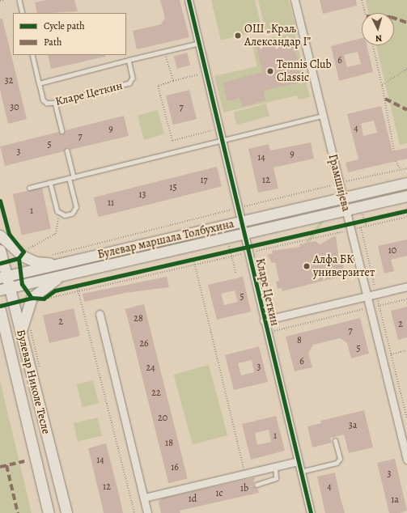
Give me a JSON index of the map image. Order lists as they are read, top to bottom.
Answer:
{
  "streets": {
    "street": [
      "Кларе Цеткин",
      "Грамшијева",
      "Булевар маршала Толбухина",
      "Булевар Николе Тесле"
    ]
  },
  "crossings": [
    ["Кларе Цеткин", "Грамшијева"],
    ["Кларе Цеткин", "Булевар маршала Толбухина"],
    ["Грамшијева", "Булевар маршала Толбухина"],
    ["Булевар маршала Толбухина", "Булевар Николе Тесле"]
  ],
  "places": ["ОШ „Краљ Александар I”", "Tennis Club Classic", "Алфа БК универзитет"],
  "house_numbers": [
    "6",
    "32",
    "30",
    "7",
    "4",
    "9",
    "7",
    "5",
    "3",
    "9",
    "14",
    "17",
    "12",
    "15",
    "13",
    "11",
    "1",
    "10",
    "5",
    "28",
    "2",
    "2",
    "7",
    "8",
    "26",
    "5",
    "6",
    "3",
    "24",
    "22",
    "20",
    "3a",
    "1",
    "18",
    "14",
    "16",
    "3",
    "12",
    "4",
    "1b",
    "1c",
    "1d",
    "1a"
  ],
  "legend": ["Cycle path", "Path"],
  "north": "bottom"
}
